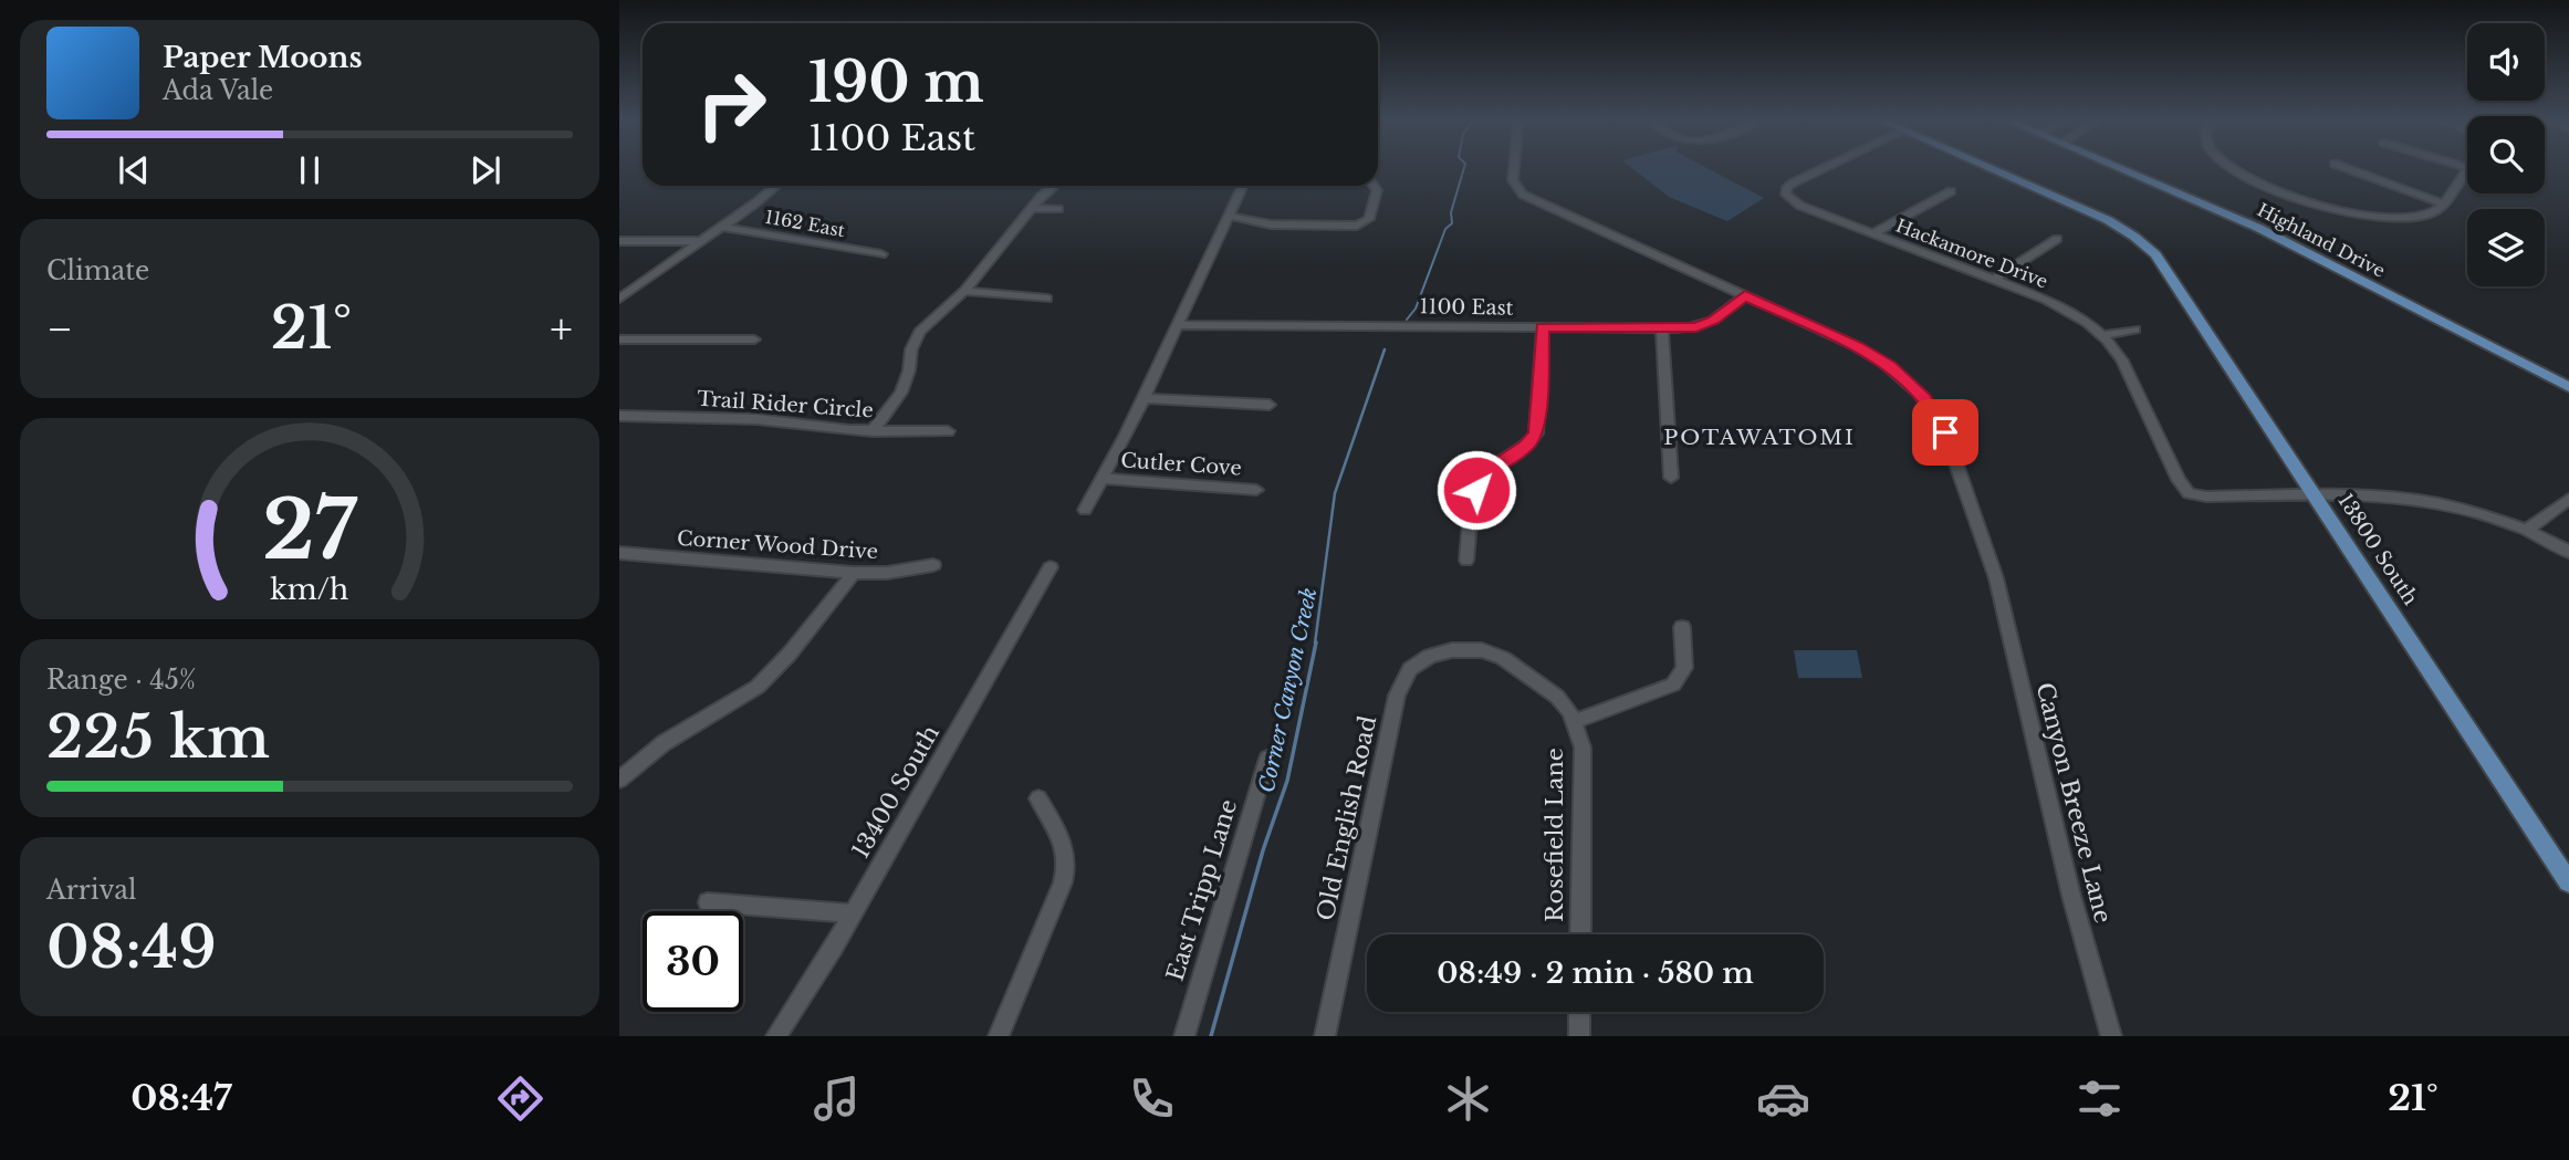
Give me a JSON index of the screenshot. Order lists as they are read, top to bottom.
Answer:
{
  "streets": {
    "main road": ["Highland Drive", "13800 South"],
    "street": [
      "1162 East",
      "Hackamore Drive",
      "1100 East",
      "Trail Rider Circle",
      "Cutler Cove",
      "Corner Wood Drive",
      "13400 South",
      "Canyon Breeze Lane",
      "Old English Road",
      "Rosefield Lane",
      "East Tripp Lane"
    ]
  },
  "crossings": [
    ["Hackamore Drive", "13800 South"],
    ["1100 East", "Canyon Breeze Lane"],
    ["Old English Road", "Rosefield Lane"]
  ],
  "districts": ["POTAWATOMI"],
  "water": ["Corner Canyon Creek"],
  "page": {
    "turn": ["190 m", "1100 East"],
    "song": ["Paper Moons", "Ada Vale"],
    "tile": [
      "Climate",
      ["Range · 45%", "225 km"],
      ["Arrival", "08:49"]
    ],
    "heat": ["−", "21°", "+"],
    "limit": "30",
    "trip": "08:49 · 2 min · 580 m",
    "tabs": ["08:47", "21°"],
    "gauge": ["27", "km/h"]
  }
}
